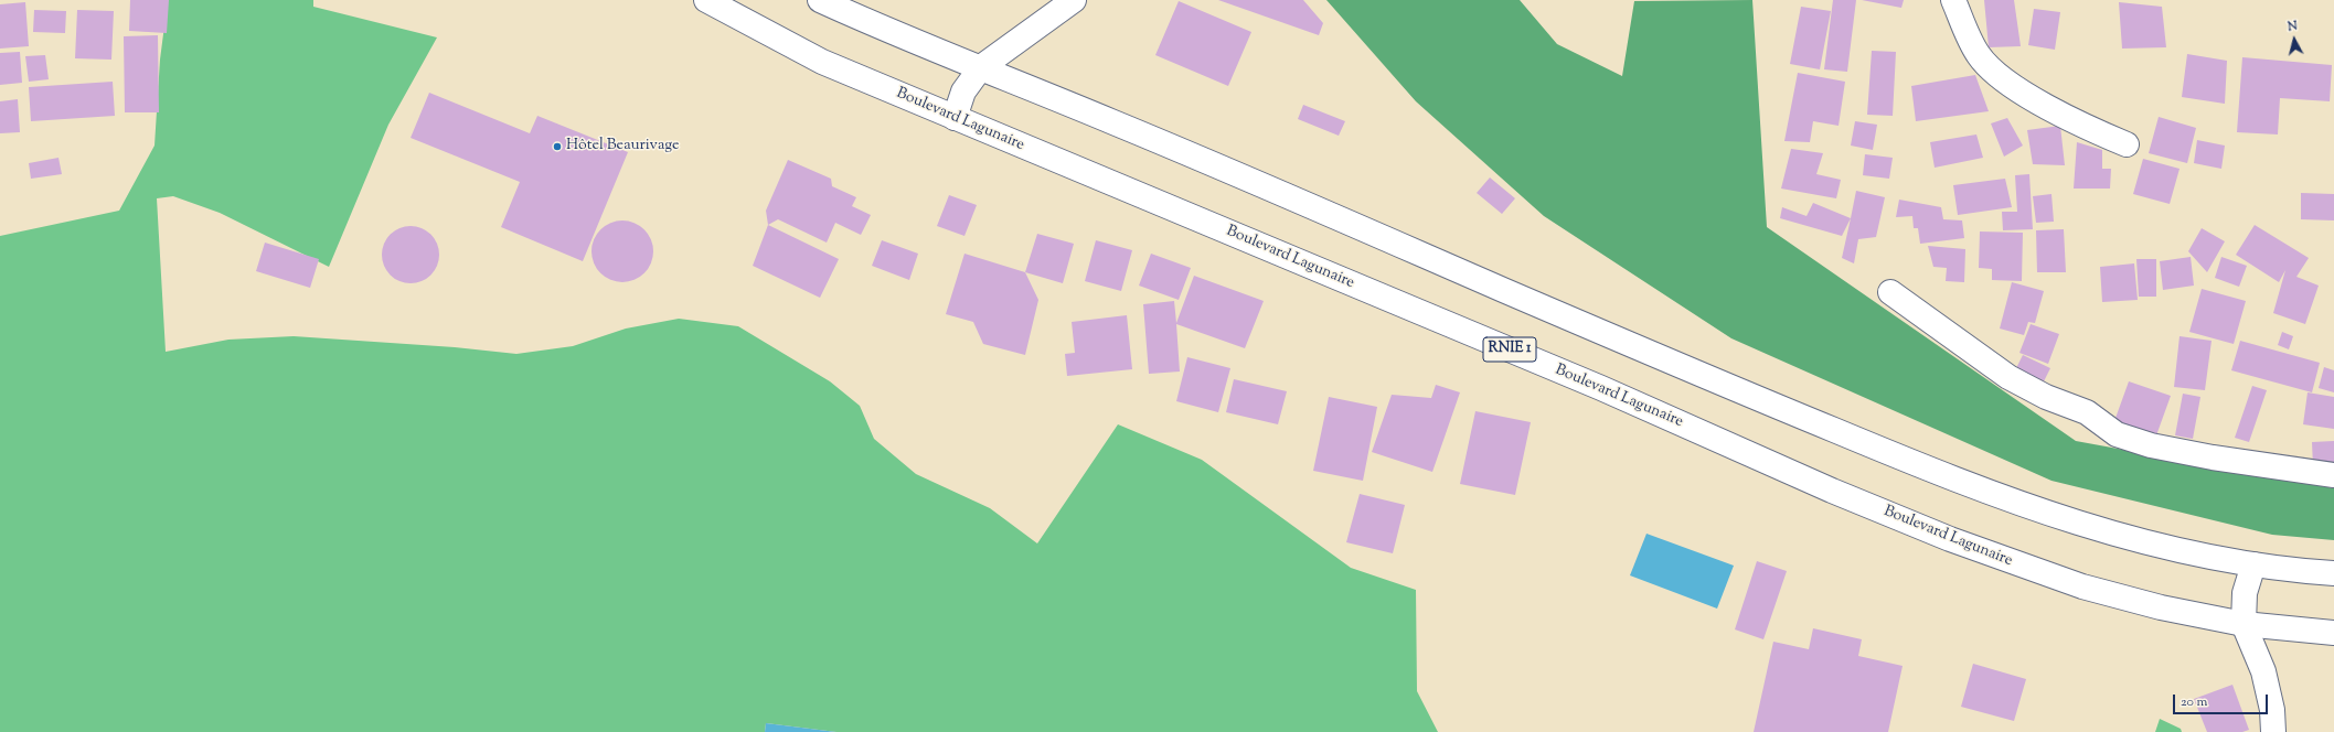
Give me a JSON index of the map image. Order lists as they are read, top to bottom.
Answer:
{
  "streets": {
    "main road": ["Boulevard Lagunaire", "RNIE 1"]
  },
  "places": ["Hôtel Beaurivage"],
  "scale_bar": "20 m",
  "north": "top"
}
